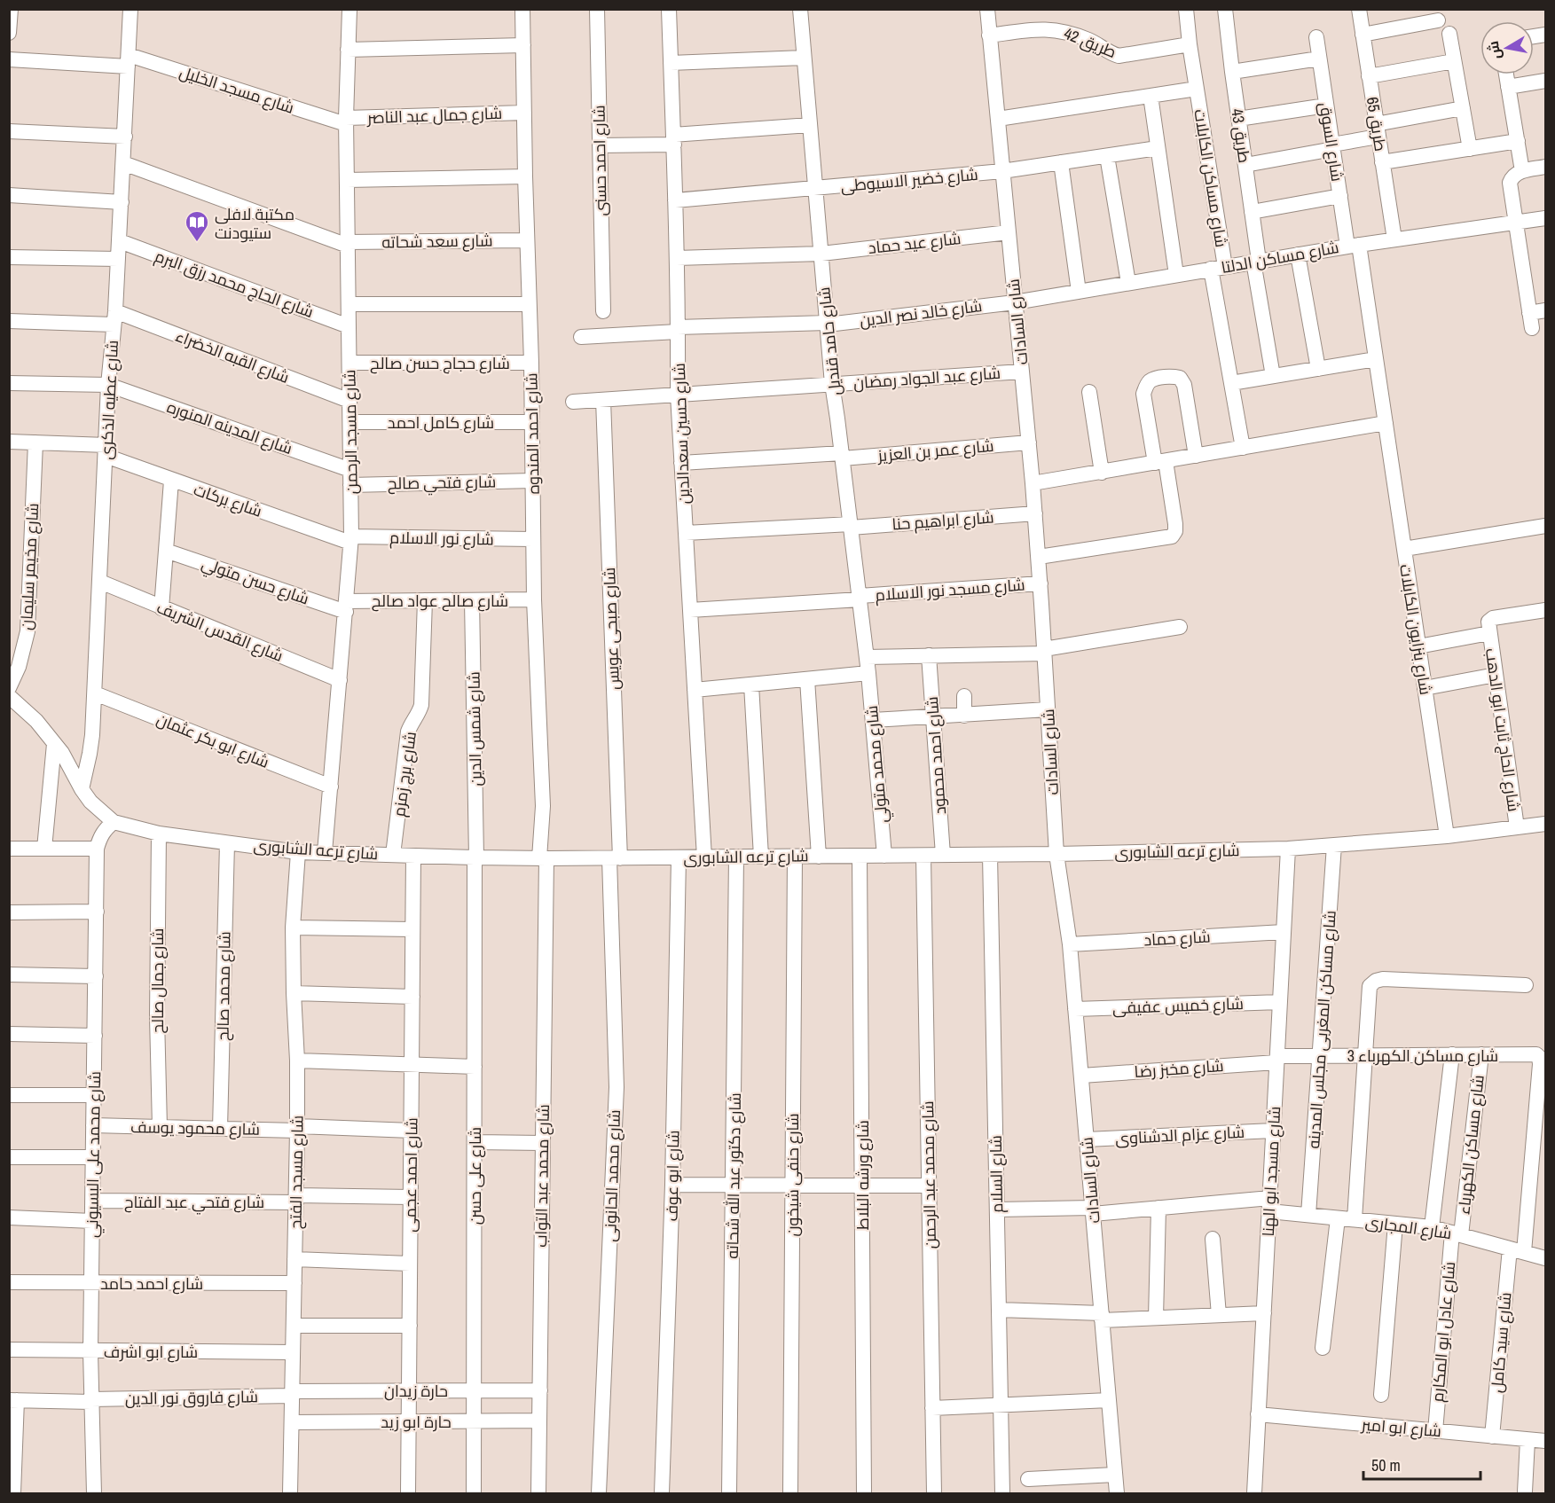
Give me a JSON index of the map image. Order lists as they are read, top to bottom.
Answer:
{
  "streets": {
    "street": [
      "طريق 42",
      "شارع مسجد الخليل",
      "شارع جمال عبد الناصر",
      "طريق 65",
      "طريق 43",
      "شارع السوق",
      "شارع احمد حسنى",
      "شارع مساكن الكابلات",
      "شارع خضير الاسيوطى",
      "شارع سعد شحاته",
      "شارع عيد حماد",
      "شارع مساكن الدلتا",
      "شارع الحاج محمد رزق البرم",
      "شارع خالد نصر الدين",
      "شارع السادات",
      "شارع حامد قنديل",
      "شارع القبه الخضراء",
      "شارع حجاج حسن صالح",
      "شارع عبد الجواد رمضان",
      "شارع عطيه الذكرى",
      "شارع كامل احمد",
      "شارع المدينه المنوره",
      "شارع مسجد الرحمن",
      "شارع احمد المندوه",
      "شارع حسين سعدالدين",
      "شارع عمر بن العزيز",
      "شارع فتحي صالح",
      "شارع بركات",
      "شارع ابراهيم حنا",
      "شارع نور الاسلام",
      "شارع مخيمر سليمان",
      "شارع حسن متولي",
      "شارع مسجد نور الاسلام",
      "شارع صالح عواد صالح",
      "شارع صبحى عويس",
      "شارع بنزايون الكابلات",
      "شارع القدس الشريف",
      "شارع شمس الدين",
      "شارع الحاج ثابت ابو الدهب",
      "شارع ابو بكر عثمان",
      "شارع احمد محمود",
      "شارع محمد متولي",
      "شارع برج زمزم",
      "شارع ترعه الشابورى",
      "شارع حماد",
      "شارع جمال صالح",
      "شارع محمد صالح",
      "شارع خميس عفيفى",
      "شارع مساكن المغربى مجلس المدينه",
      "شارع مساكن الكهرباء 3",
      "شارع مخبز رضا",
      "شارع محمود يوسف",
      "شارع عزام الدشناوى",
      "شارع مساكن الكهرباء",
      "شارع محمد على البسيوني",
      "شارع مسجد ابو الهنا",
      "شارع مسجد الفتح",
      "شارع السلام",
      "شارع احمد عجمى",
      "شارع حنفى شيخون",
      "شارع ورشه البلاط",
      "شارع محمد عبد الرحمن",
      "شارع على حسن",
      "شارع محمد عبد التواب",
      "شارع محمد الحانونى",
      "شارع ابو عوف",
      "شارع دكتور عبد الله شحاته",
      "شارع فتحي عبد الفتاح",
      "شارع المجارى",
      "شارع احمد حامد",
      "شارع عادل ابو المكارم",
      "شارع سيد كامل",
      "شارع ابو اشرف",
      "حارة زيدان",
      "شارع فاروق نور الدين",
      "حارة ابو زيد",
      "شارع ابو امير"
    ]
  },
  "crossings": [
    ["طريق 42", "شارع مساكن الكابلات"],
    ["طريق 42", "شارع السادات"],
    ["شارع مسجد الخليل", "شارع جمال عبد الناصر"],
    ["شارع مسجد الخليل", "شارع عطيه الذكرى"],
    ["شارع مسجد الخليل", "شارع مسجد الرحمن"],
    ["شارع جمال عبد الناصر", "شارع مسجد الرحمن"],
    ["شارع جمال عبد الناصر", "شارع احمد المندوه"],
    ["طريق 65", "شارع مساكن الدلتا"],
    ["طريق 43", "شارع مساكن الدلتا"],
    ["شارع السوق", "شارع مساكن الدلتا"],
    ["شارع السوق", "شارع بنزايون الكابلات"],
    ["شارع مساكن الكابلات", "شارع مساكن الدلتا"],
    ["شارع خضير الاسيوطى", "شارع السادات"],
    ["شارع خضير الاسيوطى", "شارع حامد قنديل"],
    ["شارع خضير الاسيوطى", "شارع حسين سعدالدين"],
    ["شارع سعد شحاته", "شارع مسجد الرحمن"],
    ["شارع سعد شحاته", "شارع احمد المندوه"],
    ["شارع عيد حماد", "شارع السادات"],
    ["شارع عيد حماد", "شارع حامد قنديل"],
    ["شارع عيد حماد", "شارع حسين سعدالدين"],
    ["شارع مساكن الدلتا", "شارع خالد نصر الدين"],
    ["شارع مساكن الدلتا", "شارع السادات"],
    ["شارع الحاج محمد رزق البرم", "شارع عطيه الذكرى"],
    ["شارع الحاج محمد رزق البرم", "شارع مسجد الرحمن"],
    ["شارع خالد نصر الدين", "شارع السادات"],
    ["شارع خالد نصر الدين", "شارع حامد قنديل"],
    ["شارع خالد نصر الدين", "شارع حسين سعدالدين"],
    ["شارع السادات", "شارع عبد الجواد رمضان"],
    ["شارع السادات", "شارع عمر بن العزيز"],
    ["شارع السادات", "شارع ابراهيم حنا"],
    ["شارع السادات", "شارع مسجد نور الاسلام"],
    ["شارع السادات", "شارع ترعه الشابورى"],
    ["شارع السادات", "شارع حماد"],
    ["شارع السادات", "شارع خميس عفيفى"],
    ["شارع السادات", "شارع مخبز رضا"],
    ["شارع السادات", "شارع عزام الدشناوى"],
    ["شارع السادات", "شارع المجارى"],
    ["شارع حامد قنديل", "شارع عبد الجواد رمضان"],
    ["شارع حامد قنديل", "شارع عمر بن العزيز"],
    ["شارع حامد قنديل", "شارع ابراهيم حنا"],
    ["شارع حامد قنديل", "شارع مسجد نور الاسلام"],
    ["شارع حامد قنديل", "شارع محمد متولي"],
    ["شارع القبه الخضراء", "شارع عطيه الذكرى"],
    ["شارع القبه الخضراء", "شارع مسجد الرحمن"],
    ["شارع حجاج حسن صالح", "شارع مسجد الرحمن"],
    ["شارع حجاج حسن صالح", "شارع احمد المندوه"],
    ["شارع عبد الجواد رمضان", "شارع حسين سعدالدين"],
    ["شارع عبد الجواد رمضان", "شارع صبحى عويس"],
    ["شارع عطيه الذكرى", "شارع المدينه المنوره"],
    ["شارع عطيه الذكرى", "شارع بركات"],
    ["شارع عطيه الذكرى", "شارع القدس الشريف"],
    ["شارع عطيه الذكرى", "شارع ابو بكر عثمان"],
    ["شارع عطيه الذكرى", "شارع ترعه الشابورى"],
    ["شارع كامل احمد", "شارع مسجد الرحمن"],
    ["شارع كامل احمد", "شارع احمد المندوه"],
    ["شارع المدينه المنوره", "شارع مسجد الرحمن"],
    ["شارع المدينه المنوره", "شارع فتحي صالح"],
    ["شارع مسجد الرحمن", "شارع فتحي صالح"],
    ["شارع مسجد الرحمن", "شارع بركات"],
    ["شارع مسجد الرحمن", "شارع نور الاسلام"],
    ["شارع مسجد الرحمن", "شارع حسن متولي"],
    ["شارع مسجد الرحمن", "شارع صالح عواد صالح"],
    ["شارع مسجد الرحمن", "شارع القدس الشريف"],
    ["شارع مسجد الرحمن", "شارع ابو بكر عثمان"],
    ["شارع مسجد الرحمن", "شارع ترعه الشابورى"],
    ["شارع احمد المندوه", "شارع فتحي صالح"],
    ["شارع احمد المندوه", "شارع نور الاسلام"],
    ["شارع احمد المندوه", "شارع صالح عواد صالح"],
    ["شارع احمد المندوه", "شارع ترعه الشابورى"],
    ["شارع احمد المندوه", "شارع محمد عبد التواب"],
    ["شارع حسين سعدالدين", "شارع عمر بن العزيز"],
    ["شارع حسين سعدالدين", "شارع ابراهيم حنا"],
    ["شارع حسين سعدالدين", "شارع مسجد نور الاسلام"],
    ["شارع حسين سعدالدين", "شارع ترعه الشابورى"],
    ["شارع بركات", "شارع نور الاسلام"],
    ["شارع بركات", "شارع مخيمر سليمان"],
    ["شارع حسن متولي", "شارع صالح عواد صالح"],
    ["شارع صالح عواد صالح", "شارع شمس الدين"],
    ["شارع صالح عواد صالح", "شارع برج زمزم"],
    ["شارع صبحى عويس", "شارع ترعه الشابورى"],
    ["شارع صبحى عويس", "شارع محمد الحانونى"],
    ["شارع بنزايون الكابلات", "شارع ترعه الشابورى"],
    ["شارع شمس الدين", "شارع ترعه الشابورى"],
    ["شارع شمس الدين", "شارع على حسن"],
    ["شارع الحاج ثابت ابو الدهب", "شارع ترعه الشابورى"],
    ["شارع احمد محمود", "شارع ترعه الشابورى"],
    ["شارع محمد متولي", "شارع ترعه الشابورى"],
    ["شارع برج زمزم", "شارع ترعه الشابورى"],
    ["شارع ترعه الشابورى", "شارع جمال صالح"],
    ["شارع ترعه الشابورى", "شارع محمد صالح"],
    ["شارع ترعه الشابورى", "شارع مساكن المغربى مجلس المدينه"],
    ["شارع ترعه الشابورى", "شارع محمد على البسيوني"],
    ["شارع ترعه الشابورى", "شارع مسجد ابو الهنا"],
    ["شارع ترعه الشابورى", "شارع مسجد الفتح"],
    ["شارع ترعه الشابورى", "شارع السلام"],
    ["شارع ترعه الشابورى", "شارع احمد عجمى"],
    ["شارع ترعه الشابورى", "شارع حنفى شيخون"],
    ["شارع ترعه الشابورى", "شارع ورشه البلاط"],
    ["شارع ترعه الشابورى", "شارع محمد عبد الرحمن"],
    ["شارع ترعه الشابورى", "شارع على حسن"],
    ["شارع ترعه الشابورى", "شارع محمد عبد التواب"],
    ["شارع ترعه الشابورى", "شارع محمد الحانونى"],
    ["شارع ترعه الشابورى", "شارع ابو عوف"],
    ["شارع ترعه الشابورى", "شارع دكتور عبد الله شحاته"],
    ["شارع حماد", "شارع مسجد ابو الهنا"],
    ["شارع جمال صالح", "شارع محمود يوسف"],
    ["شارع محمد صالح", "شارع محمود يوسف"],
    ["شارع خميس عفيفى", "شارع مسجد ابو الهنا"],
    ["شارع مساكن المغربى مجلس المدينه", "شارع مساكن الكهرباء 3"],
    ["شارع مساكن المغربى مجلس المدينه", "شارع المجارى"],
    ["شارع مساكن الكهرباء 3", "شارع مخبز رضا"],
    ["شارع مساكن الكهرباء 3", "شارع مساكن الكهرباء"],
    ["شارع مساكن الكهرباء 3", "شارع مسجد ابو الهنا"],
    ["شارع مساكن الكهرباء 3", "شارع سيد كامل"],
    ["شارع مخبز رضا", "شارع مسجد ابو الهنا"],
    ["شارع محمود يوسف", "شارع محمد على البسيوني"],
    ["شارع محمود يوسف", "شارع مسجد الفتح"],
    ["شارع محمود يوسف", "شارع احمد عجمى"],
    ["شارع عزام الدشناوى", "شارع مسجد ابو الهنا"],
    ["شارع مساكن الكهرباء", "شارع المجارى"],
    ["شارع مساكن الكهرباء", "شارع عادل ابو المكارم"],
    ["شارع محمد على البسيوني", "شارع فتحي عبد الفتاح"],
    ["شارع محمد على البسيوني", "شارع احمد حامد"],
    ["شارع محمد على البسيوني", "شارع ابو اشرف"],
    ["شارع محمد على البسيوني", "شارع فاروق نور الدين"],
    ["شارع مسجد ابو الهنا", "شارع المجارى"],
    ["شارع مسجد ابو الهنا", "شارع ابو امير"],
    ["شارع مسجد الفتح", "شارع فتحي عبد الفتاح"],
    ["شارع مسجد الفتح", "شارع احمد حامد"],
    ["شارع مسجد الفتح", "شارع ابو اشرف"],
    ["شارع مسجد الفتح", "حارة زيدان"],
    ["شارع مسجد الفتح", "شارع فاروق نور الدين"],
    ["شارع مسجد الفتح", "حارة ابو زيد"],
    ["شارع السلام", "شارع المجارى"],
    ["شارع احمد عجمى", "شارع فتحي عبد الفتاح"],
    ["شارع احمد عجمى", "حارة زيدان"],
    ["شارع احمد عجمى", "حارة ابو زيد"],
    ["شارع على حسن", "حارة زيدان"],
    ["شارع على حسن", "حارة ابو زيد"],
    ["شارع محمد عبد التواب", "حارة زيدان"],
    ["شارع محمد عبد التواب", "حارة ابو زيد"],
    ["شارع المجارى", "شارع عادل ابو المكارم"],
    ["شارع المجارى", "شارع سيد كامل"],
    ["شارع عادل ابو المكارم", "شارع ابو امير"],
    ["شارع سيد كامل", "شارع ابو امير"],
    ["حارة زيدان", "شارع فاروق نور الدين"]
  ],
  "places": {
    "library": ["مكتبة لافلى ستيودنت"]
  },
  "scale_bar": "50 m",
  "north": "left"
}
